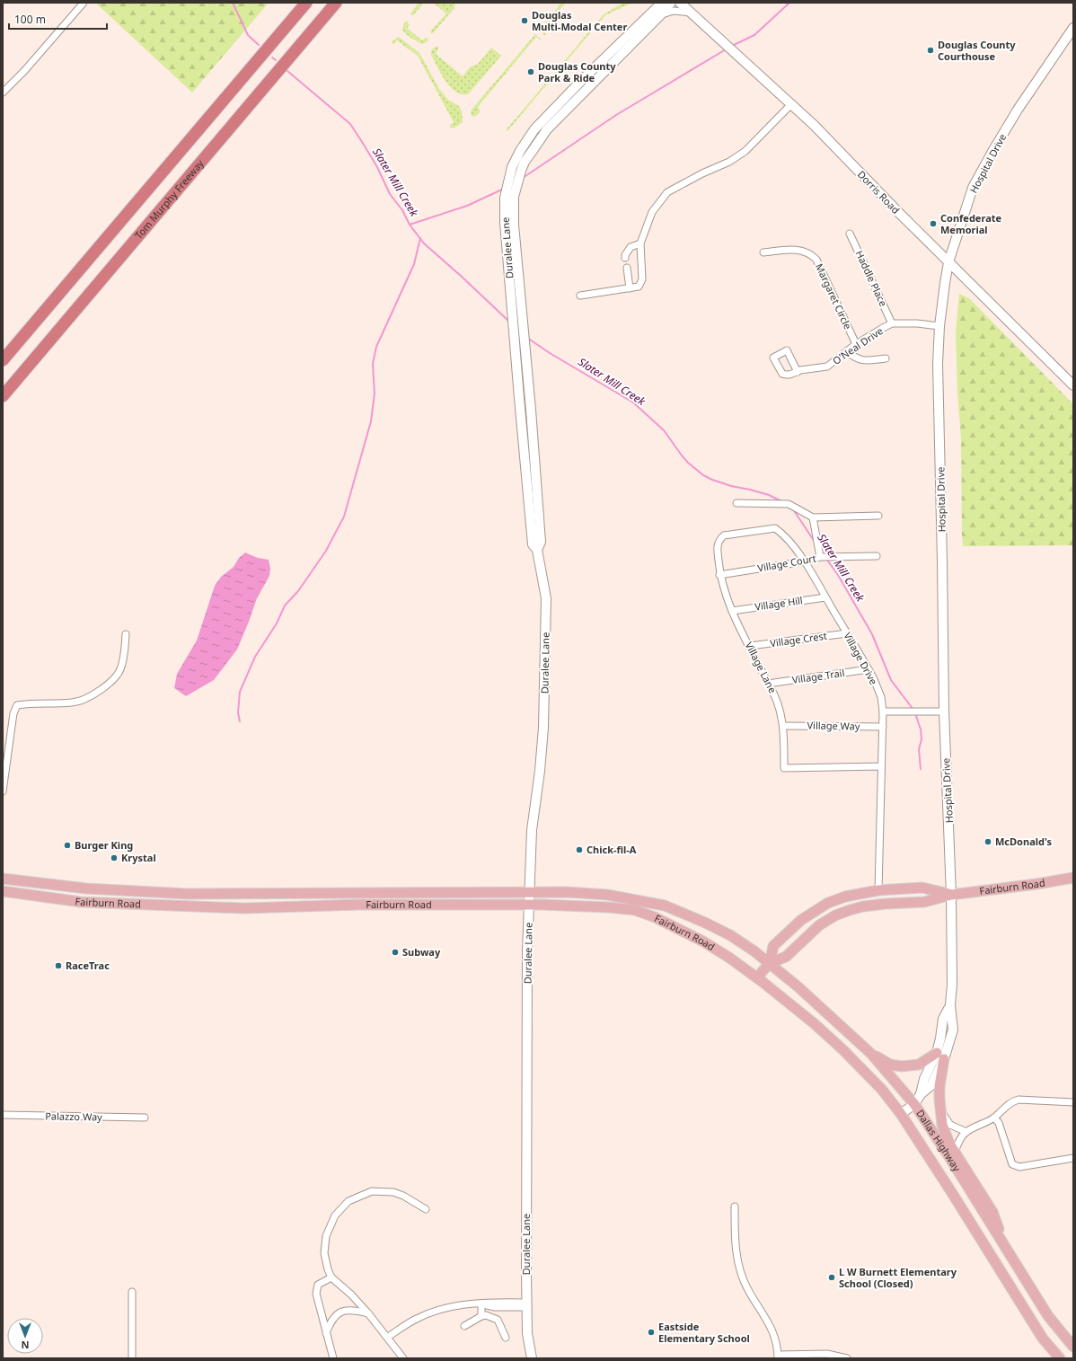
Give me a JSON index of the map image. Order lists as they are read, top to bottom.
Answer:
{
  "streets": {
    "highway": ["Tom Murphy Freeway"],
    "main road": ["Fairburn Road", "Dallas Highway"],
    "street": [
      "Hospital Drive",
      "Dorris Road",
      "Duralee Lane",
      "Haddle Place",
      "Margaret Circle",
      "O'Neal Drive",
      "Village Court",
      "Village Hill",
      "Village Crest",
      "Village Drive",
      "Village Lane",
      "Village Trail",
      "Village Way",
      "Palazzo Way"
    ]
  },
  "crossings": [
    ["Hospital Drive", "Dorris Road"],
    ["Hospital Drive", "O'Neal Drive"],
    ["Hospital Drive", "Fairburn Road"],
    ["Hospital Drive", "Dallas Highway"],
    ["Duralee Lane", "Fairburn Road"],
    ["Haddle Place", "O'Neal Drive"],
    ["Margaret Circle", "O'Neal Drive"],
    ["Village Court", "Village Drive"],
    ["Village Court", "Village Lane"],
    ["Village Hill", "Village Drive"],
    ["Village Hill", "Village Lane"],
    ["Village Crest", "Village Drive"],
    ["Village Crest", "Village Lane"],
    ["Village Drive", "Village Lane"],
    ["Village Drive", "Village Trail"],
    ["Village Drive", "Village Way"],
    ["Village Drive", "Fairburn Road"],
    ["Village Lane", "Village Trail"],
    ["Village Lane", "Village Way"],
    ["Fairburn Road", "Dallas Highway"]
  ],
  "water": ["Slater Mill Creek"],
  "places": [
    "Douglas Multi-Modal Center",
    "Douglas County Courthouse",
    "Douglas County Park & Ride",
    "Confederate Memorial",
    "McDonald's",
    "Burger King",
    "Chick-fil-A",
    "Krystal",
    "Subway",
    "RaceTrac",
    "L W Burnett Elementary School (Closed)",
    "Eastside Elementary School"
  ],
  "scale_bar": "100 m",
  "north": "bottom"
}
